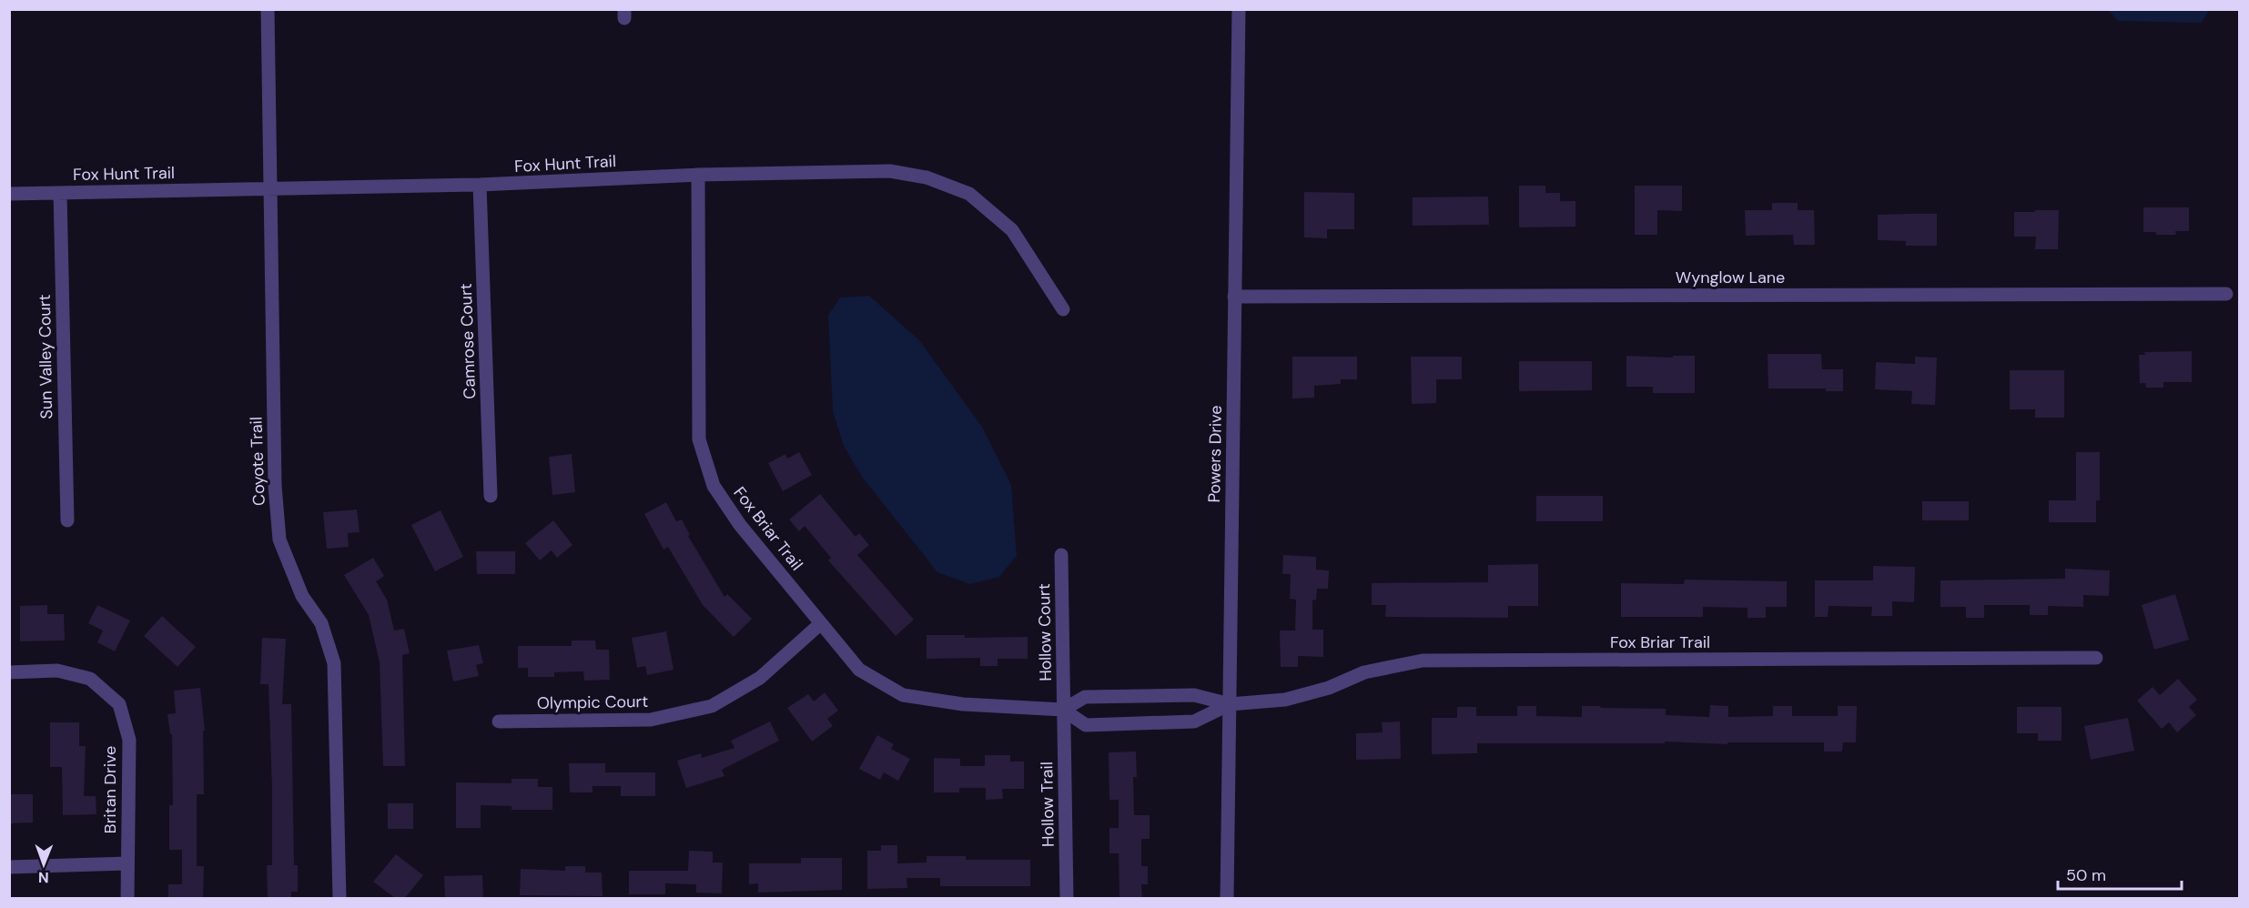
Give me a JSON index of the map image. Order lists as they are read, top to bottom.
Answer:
{
  "streets": {
    "street": [
      "Fox Hunt Trail",
      "Wynglow Lane",
      "Camrose Court",
      "Sun Valley Court",
      "Powers Drive",
      "Coyote Trail",
      "Fox Briar Trail",
      "Hollow Court",
      "Olympic Court",
      "Britan Drive",
      "Hollow Trail"
    ]
  },
  "crossings": [
    ["Fox Hunt Trail", "Camrose Court"],
    ["Fox Hunt Trail", "Sun Valley Court"],
    ["Fox Hunt Trail", "Coyote Trail"],
    ["Fox Hunt Trail", "Fox Briar Trail"],
    ["Wynglow Lane", "Powers Drive"],
    ["Powers Drive", "Fox Briar Trail"],
    ["Fox Briar Trail", "Hollow Court"],
    ["Fox Briar Trail", "Olympic Court"],
    ["Fox Briar Trail", "Hollow Trail"],
    ["Hollow Court", "Hollow Trail"]
  ],
  "scale_bar": "50 m",
  "north": "bottom"
}
